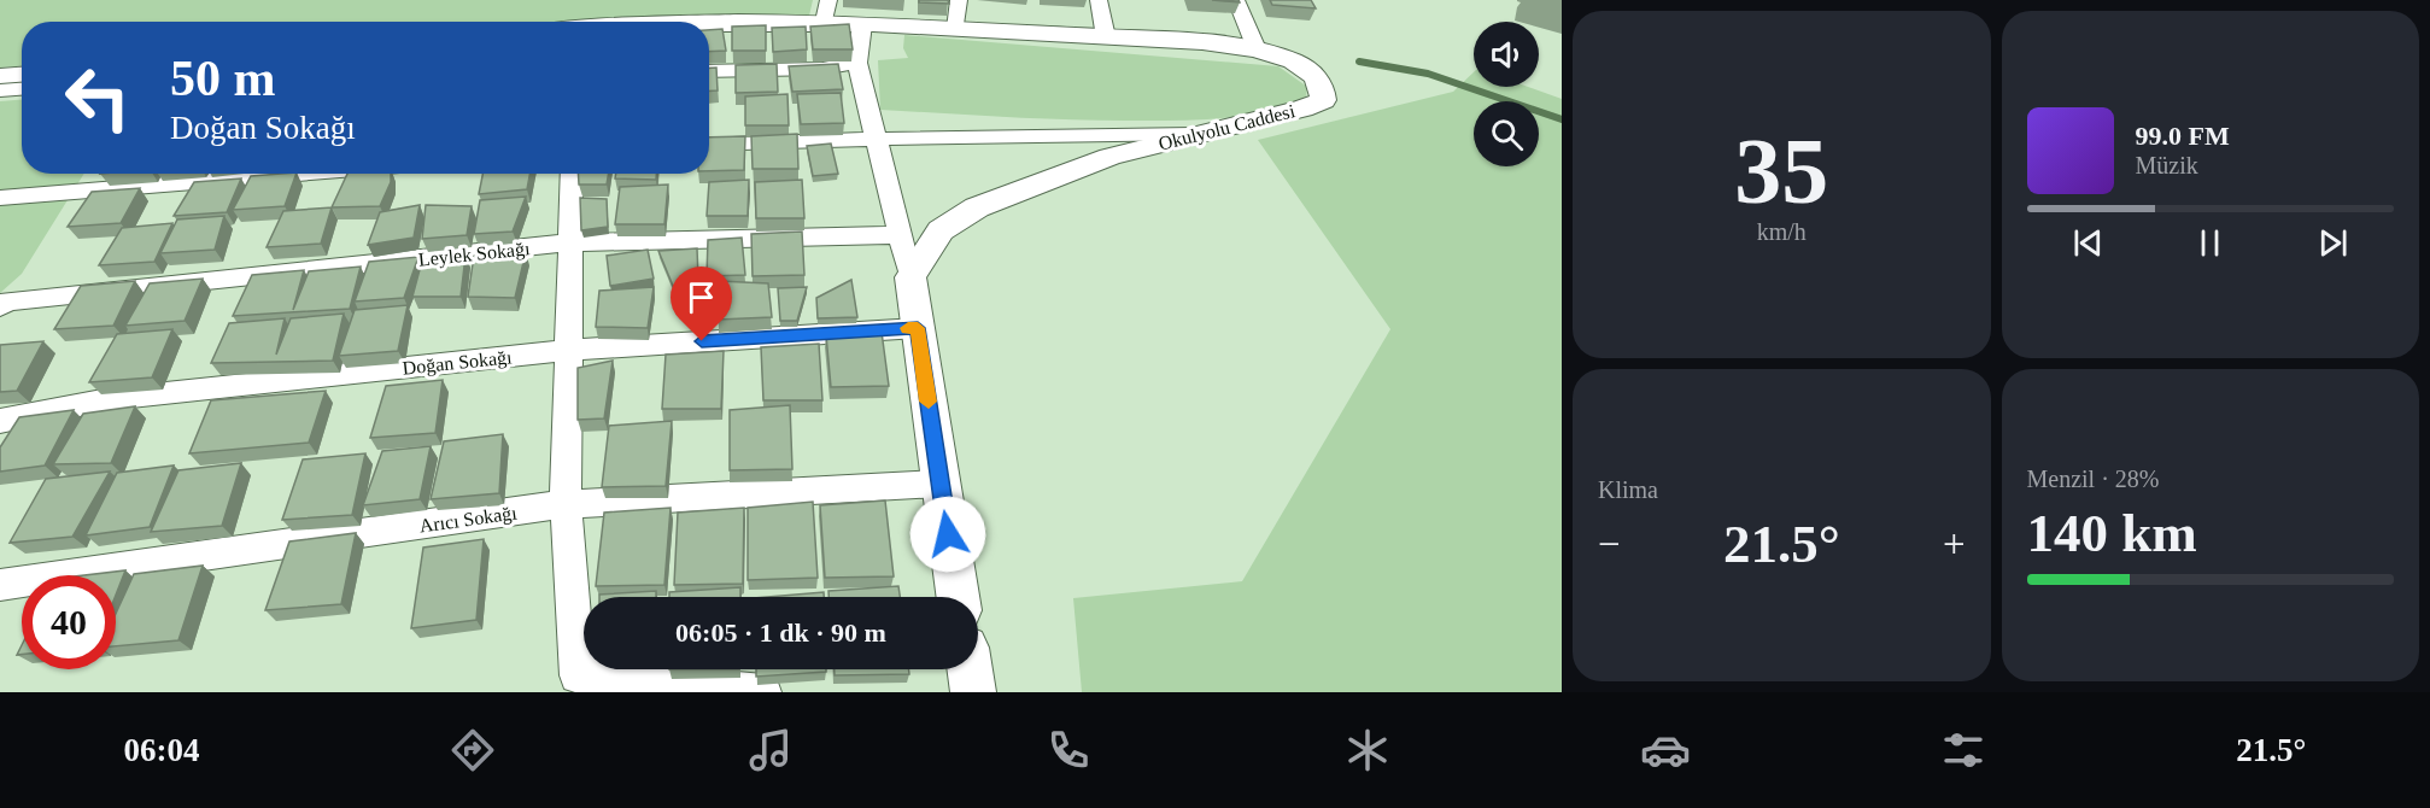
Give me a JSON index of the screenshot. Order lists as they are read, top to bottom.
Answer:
{
  "streets": {
    "street": [
      "Okulyolu Caddesi",
      "Leylek Sokağı",
      "Doğan Sokağı",
      "Arıcı Sokağı"
    ]
  },
  "page": {
    "tile": [
      ["35", "km/h"],
      "Klima",
      ["Menzil · 28%", "140 km"]
    ],
    "turn": ["50 m", "Doğan Sokağı"],
    "song": ["99.0 FM", "Müzik"],
    "heat": ["−", "21.5°", "+"],
    "limit": "40",
    "trip": "06:05 · 1 dk · 90 m",
    "tabs": ["06:04", "21.5°"]
  }
}
